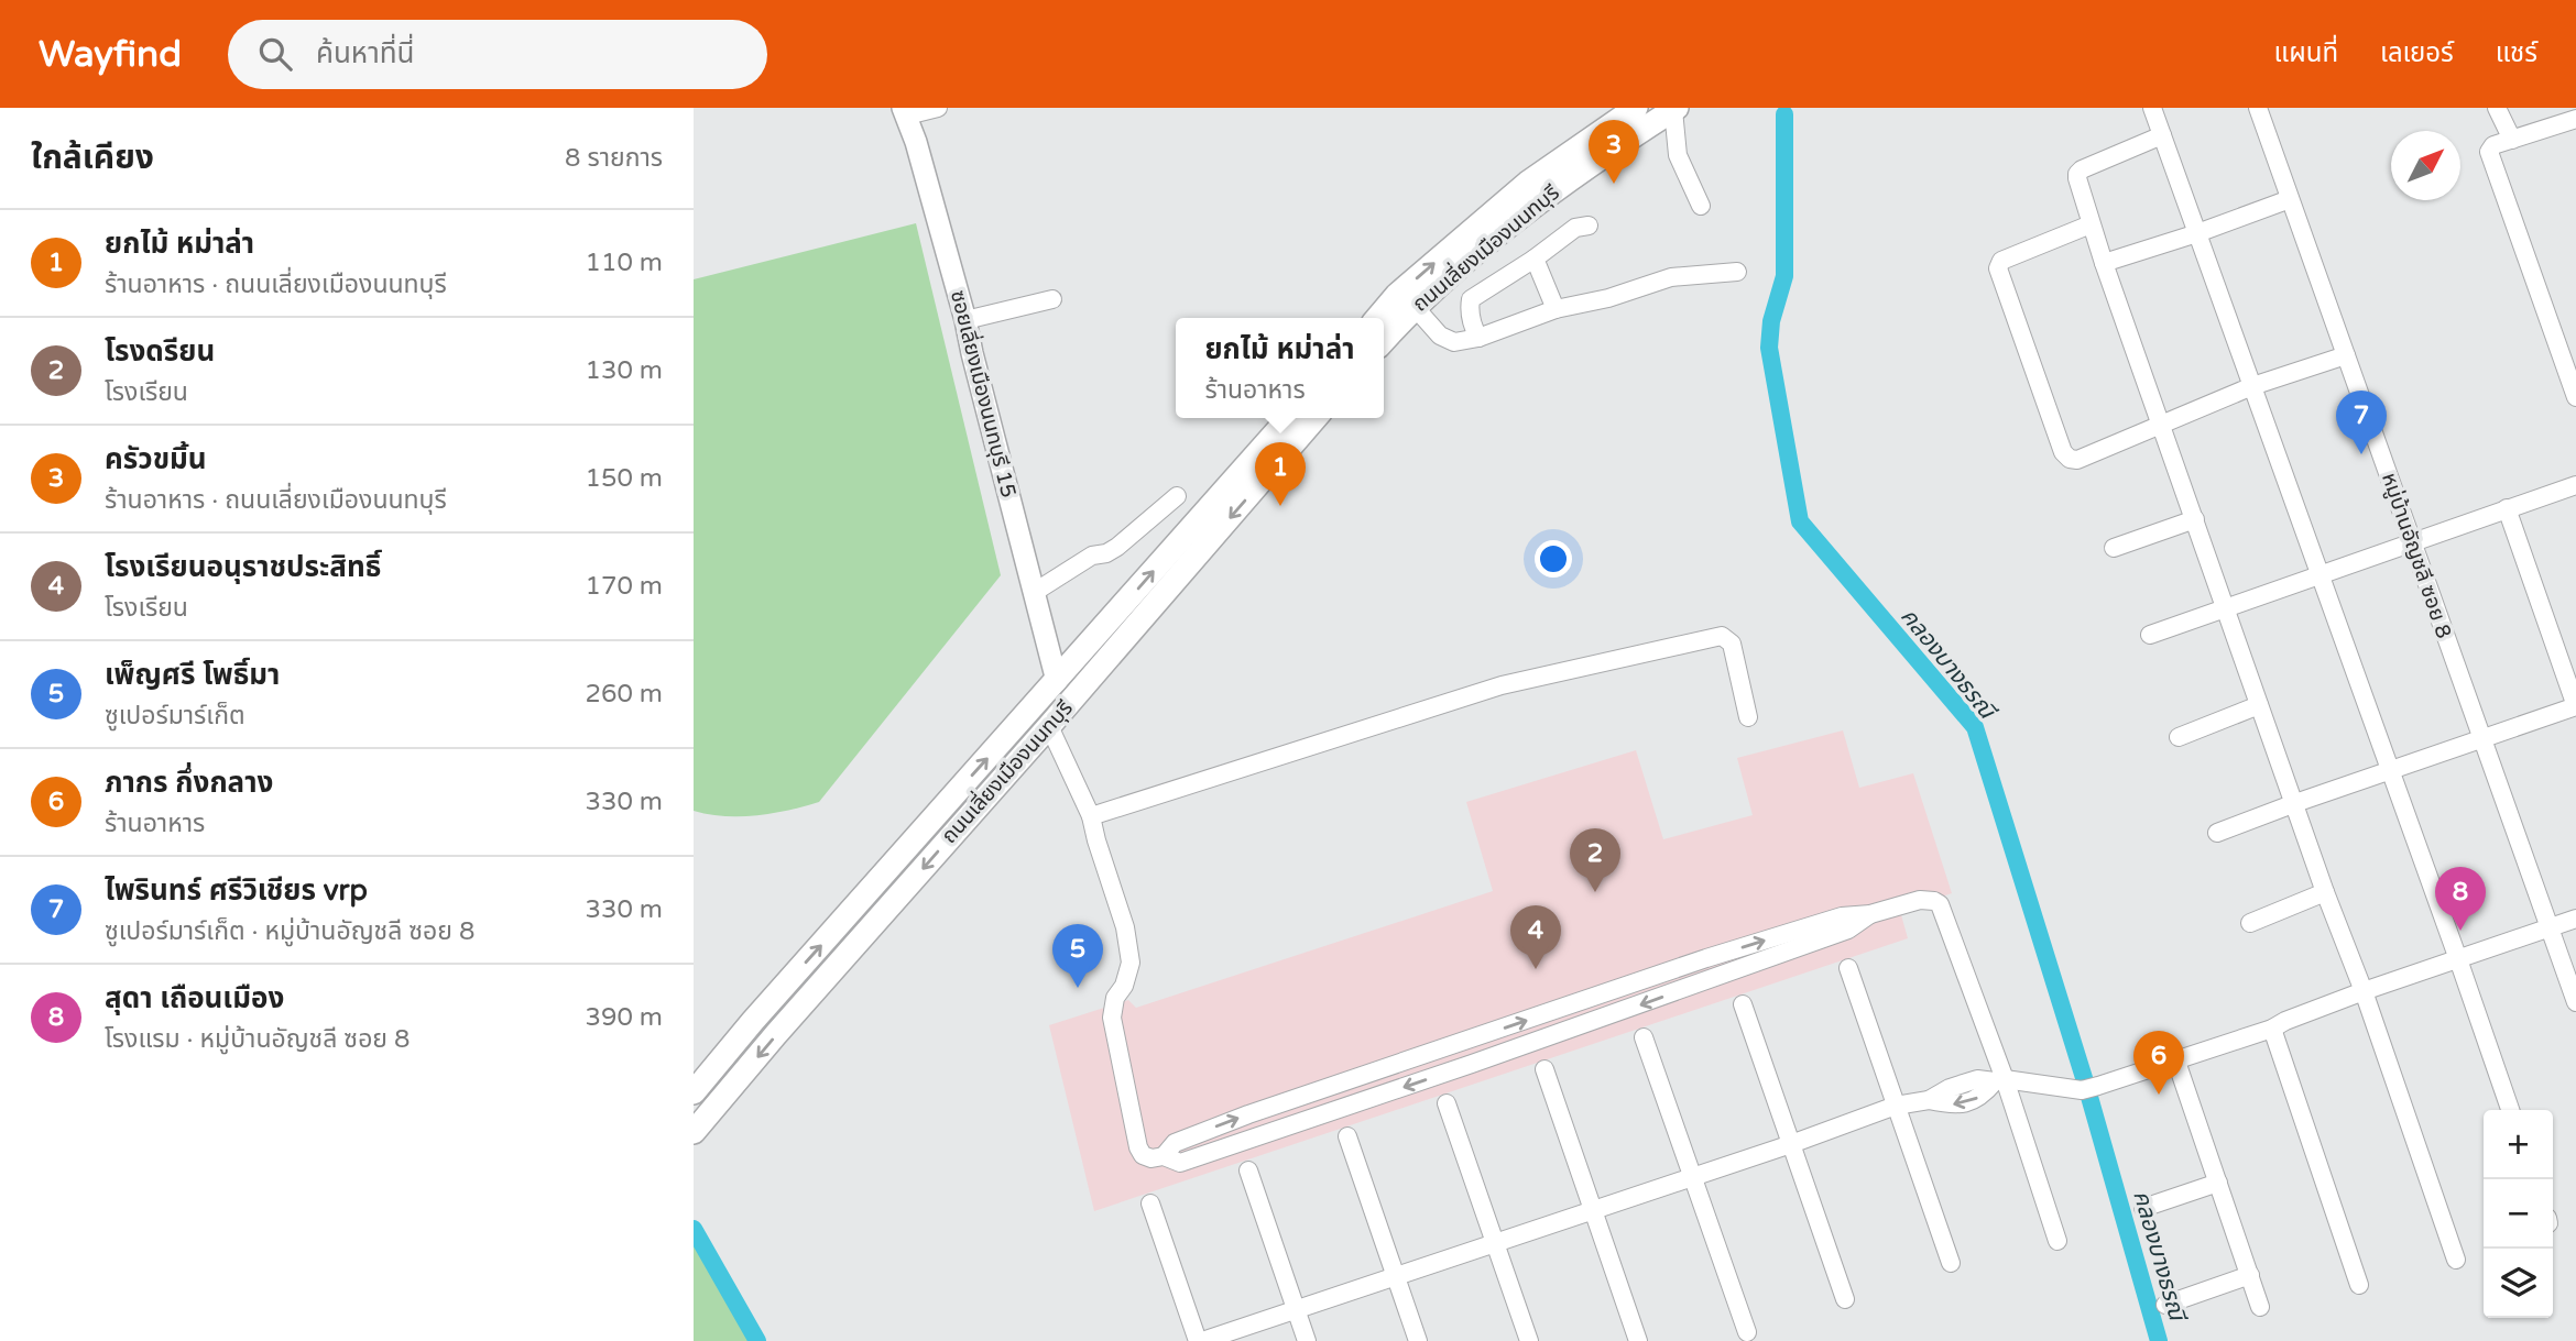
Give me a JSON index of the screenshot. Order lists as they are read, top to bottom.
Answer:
{
  "streets": {
    "main road": ["ถนนเลี่ยงเมืองนนทบุรี"],
    "street": ["ซอยเลี่ยงเมืองนนทบุรี 15", "หมู่บ้านอัญชลี ซอย 8"]
  },
  "crossings": [
    ["ถนนเลี่ยงเมืองนนทบุรี", "ซอยเลี่ยงเมืองนนทบุรี 15"]
  ],
  "water": ["คลองบางธรณี"],
  "north": "top right",
  "page": {
    "header": "Wayfind",
    "search": "ค้นหาที่นี่",
    "nav": ["แผนที่", "เลเยอร์", "แชร์"],
    "heading": ["ใกล้เคียง", "8 รายการ"],
    "pins": [
      "3",
      "7",
      "1",
      "2",
      "8",
      "4",
      "5",
      "6"
    ],
    "list": [
      {
        "mark": "1",
        "name": "ยกไม้ หม่าล่า",
        "note": "ร้านอาหาร · ถนนเลี่ยงเมืองนนทบุรี",
        "value": "110 m"
      },
      {
        "mark": "2",
        "name": "โรงดรียน",
        "note": "โรงเรียน",
        "value": "130 m"
      },
      {
        "mark": "3",
        "name": "ครัวขมิ้น",
        "note": "ร้านอาหาร · ถนนเลี่ยงเมืองนนทบุรี",
        "value": "150 m"
      },
      {
        "mark": "4",
        "name": "โรงเรียนอนุราชประสิทธิ์",
        "note": "โรงเรียน",
        "value": "170 m"
      },
      {
        "mark": "5",
        "name": "เพ็ญศรี โพธิ์มา",
        "note": "ซูเปอร์มาร์เก็ต",
        "value": "260 m"
      },
      {
        "mark": "6",
        "name": "ภากร กึ่งกลาง",
        "note": "ร้านอาหาร",
        "value": "330 m"
      },
      {
        "mark": "7",
        "name": "ไพรินทร์ ศรีวิเชียร vrp",
        "note": "ซูเปอร์มาร์เก็ต · หมู่บ้านอัญชลี ซอย 8",
        "value": "330 m"
      },
      {
        "mark": "8",
        "name": "สุดา เถือนเมือง",
        "note": "โรงแรม · หมู่บ้านอัญชลี ซอย 8",
        "value": "390 m"
      }
    ],
    "popup": ["ยกไม้ หม่าล่า", "ร้านอาหาร"],
    "map_buttons": ["+", "−"]
  }
}
